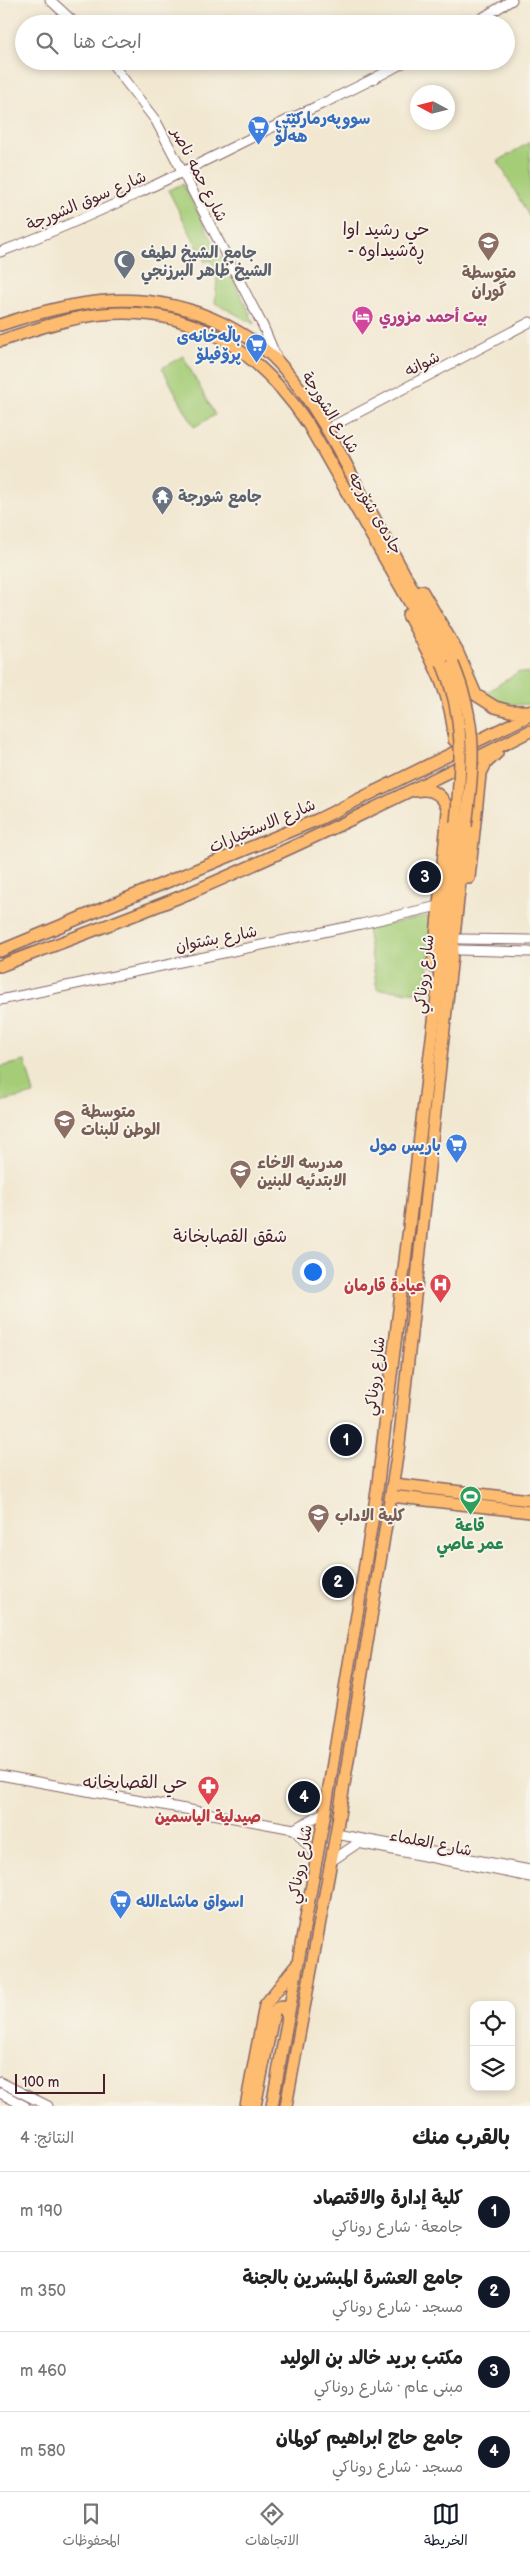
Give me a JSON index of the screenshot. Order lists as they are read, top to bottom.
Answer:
{
  "streets": {
    "main road": [
      "شارع الشورجة",
      "جادەی شۆرجە",
      "شارع الاستخبارات",
      "شارع روناكي"
    ],
    "street": [
      "شارع حمه ناصر",
      "شارع سوق الشورجة",
      "شوانە",
      "شارع بشتوان",
      "شارع العلماء"
    ]
  },
  "crossings": [
    ["شارع حمه ناصر", "شارع سوق الشورجة"],
    ["شارع حمه ناصر", "شارع الشورجة"],
    ["شوانە", "شارع الشورجة"],
    ["شارع الشورجة", "جادەی شۆرجە"],
    ["شارع روناكي", "شارع العلماء"]
  ],
  "districts": ["حي رشيد اوا - ڕەشیداوە", "شقق القصابخانة", "حي القصابخانه"],
  "places": {
    "supermarket": [
      "سووپەرمارکێتی هەڵۆ",
      "باڵەخانەی پرۆفیلۆ",
      "باريس مول",
      "اسواق ماشاءالله"
    ],
    "school or university": [
      "متوسطة گوران",
      "متوسطة الوطن للبنات",
      "مدرسه الاخاء الابتدئيه للبنين",
      "كلية الاداب"
    ],
    "mosque": ["جامع الشيخ لطيف الشيخ ظاهر البرزنجي"],
    "hotel": ["بيت أحمد مزوري"],
    "temple": ["جامع شورجة"],
    "hospital": ["عيادة قارمان"],
    "sports": ["قاعة عمر عاصي"],
    "pharmacy": ["صيدلية الياسمين"]
  },
  "scale_bar": "100 m",
  "north": "left",
  "page": {
    "search": "ابحث هنا",
    "pins": [
      "3",
      "1",
      "2",
      "4"
    ],
    "scale": "100 m",
    "heading": ["بالقرب منك", "النتائج: 4"],
    "list": [
      {
        "mark": "1",
        "name": "كلية إدارة والاقتصاد",
        "note": "جامعة · شارع روناكي",
        "value": "190 m"
      },
      {
        "mark": "2",
        "name": "جامع العشرة المبشرين بالجنة",
        "note": "مسجد · شارع روناكي",
        "value": "350 m"
      },
      {
        "mark": "3",
        "name": "مكتب بريد خالد بن الوليد",
        "note": "مبنى عام · شارع روناكي",
        "value": "460 m"
      },
      {
        "mark": "4",
        "name": "جامع حاج ابراهيم كولمان",
        "note": "مسجد · شارع روناكي",
        "value": "580 m"
      }
    ],
    "nav": ["الخريطة", "الاتجاهات", "المحفوظات"]
  }
}
